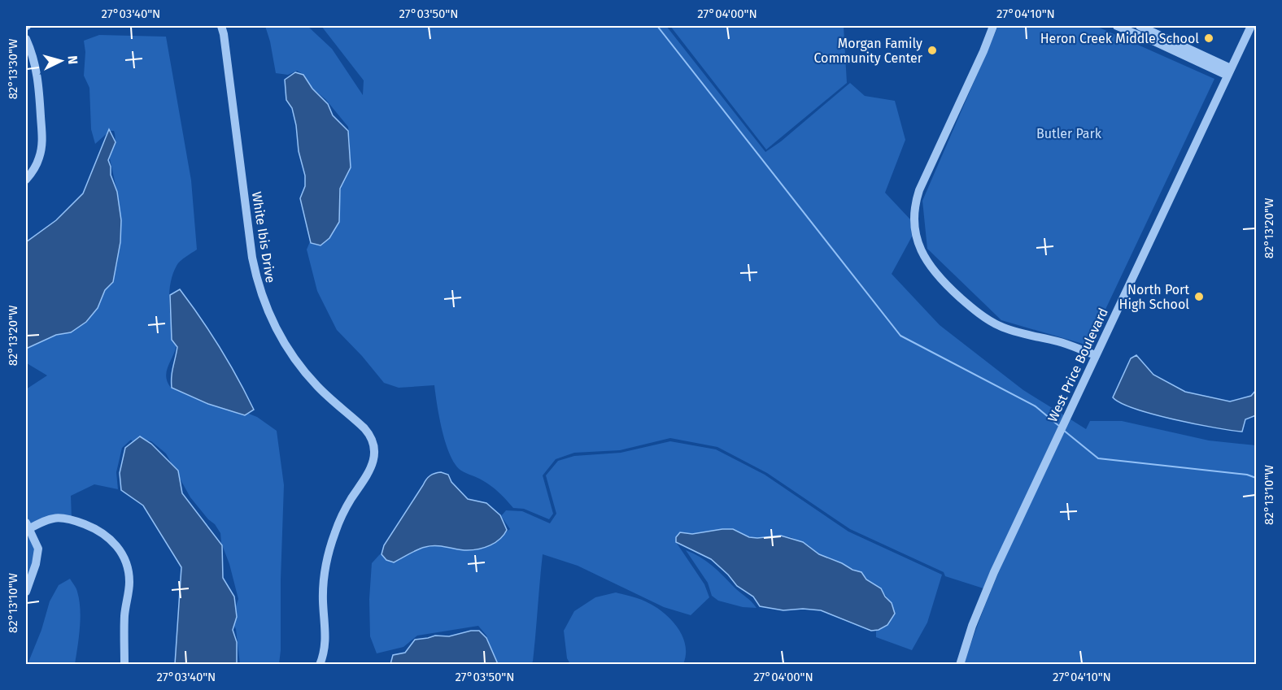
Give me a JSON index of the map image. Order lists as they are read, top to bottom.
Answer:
{
  "streets": {
    "street": ["White Ibis Drive", "West Price Boulevard"]
  },
  "parks": ["Butler Park"],
  "places": ["Heron Creek Middle School", "Morgan Family Community Center", "North Port High School"],
  "north": "right",
  "coordinates": [
    "27°03'40\"N",
    "27°03'50\"N",
    "27°04'00\"N",
    "27°04'10\"N",
    "82°13'30\"W",
    "82°13'20\"W",
    "82°13'10\"W"
  ]
}
